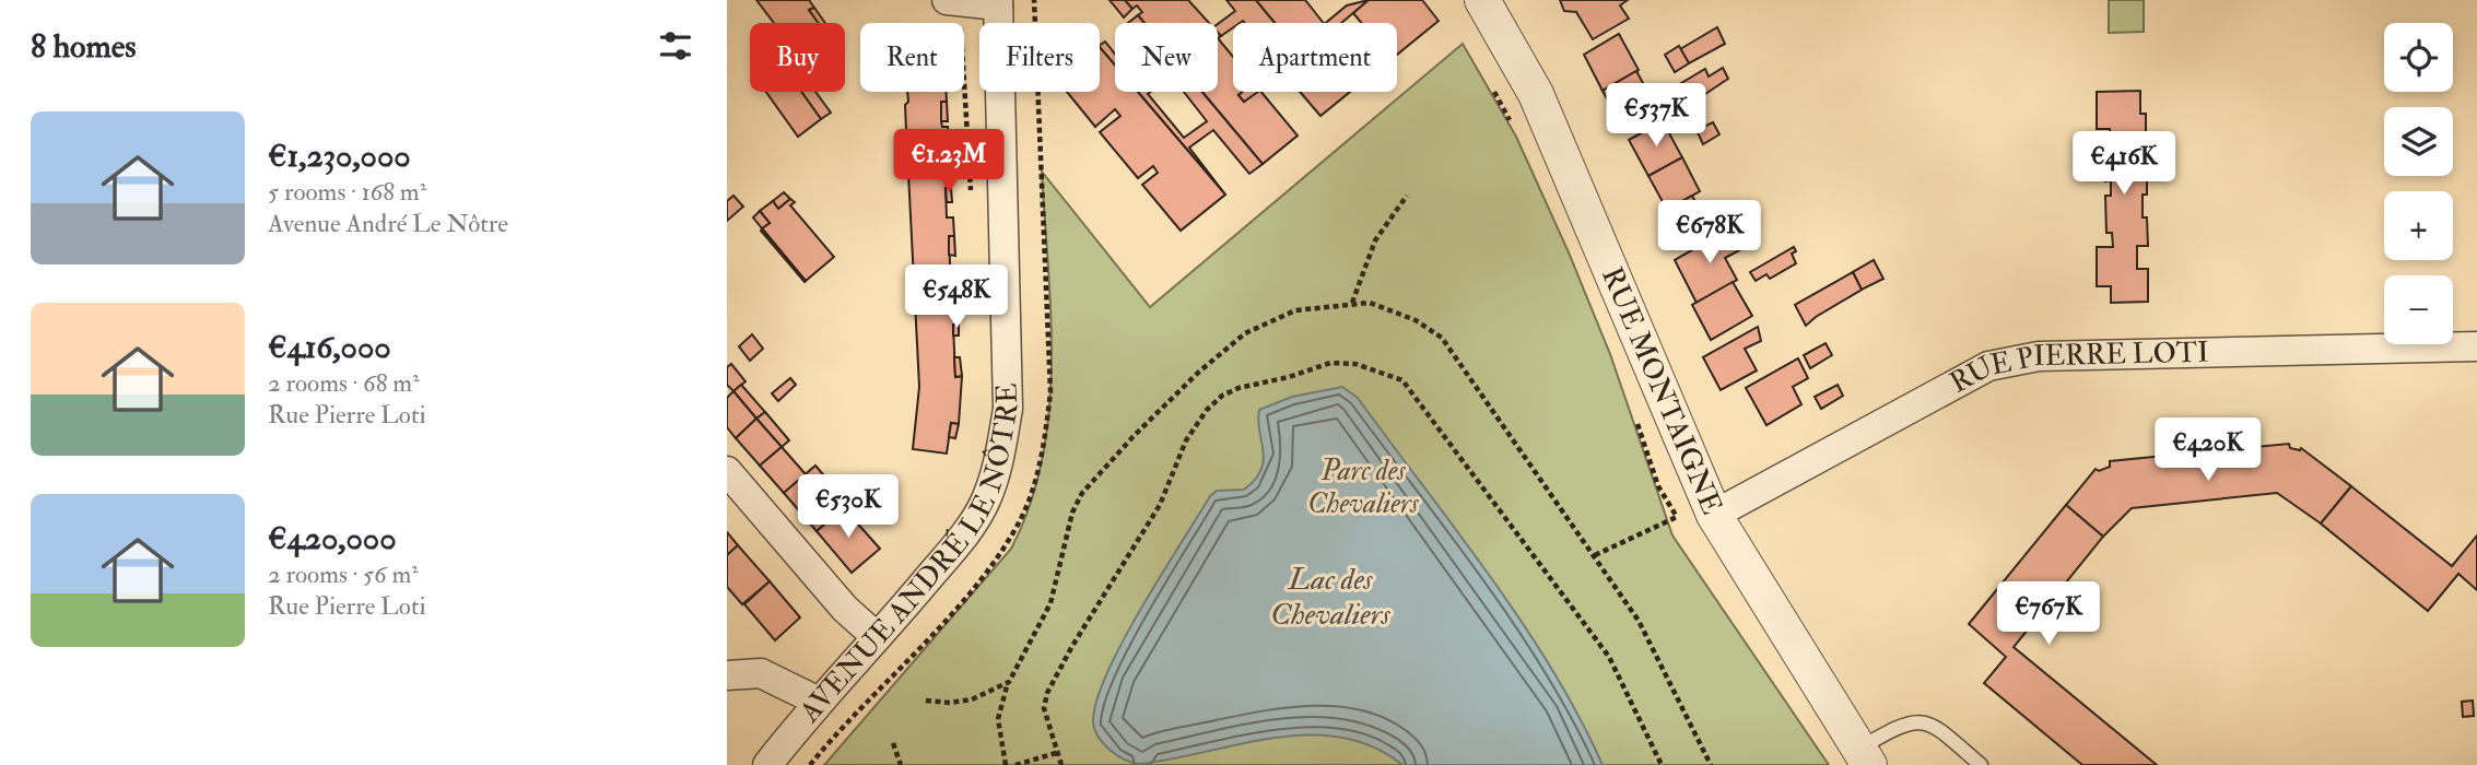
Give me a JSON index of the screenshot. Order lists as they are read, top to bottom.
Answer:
{
  "streets": {
    "street": ["RUE PIERRE LOTI", "RUE MONTAIGNE", "AVENUE ANDRÉ LE NÔTRE"]
  },
  "crossings": [
    ["RUE PIERRE LOTI", "RUE MONTAIGNE"]
  ],
  "water": ["Lac des Chevaliers"],
  "parks": ["Parc des Chevaliers"],
  "page": {
    "heading": "8 homes",
    "map_buttons": ["+", "−"],
    "chip": [
      "Buy",
      "Rent",
      "Filters",
      "New",
      "Apartment"
    ],
    "price": [
      "€537K",
      "€1.23M",
      "€416K",
      "€678K",
      "€548K",
      "€420K",
      "€530K",
      "€767K"
    ],
    "list": [
      {
        "name": "€1,230,000",
        "note": "5 rooms · 168 m² · Avenue André Le Nôtre"
      },
      {
        "name": "€416,000",
        "note": "2 rooms · 68 m² · Rue Pierre Loti"
      },
      {
        "name": "€420,000",
        "note": "2 rooms · 56 m² · Rue Pierre Loti"
      }
    ]
  }
}
